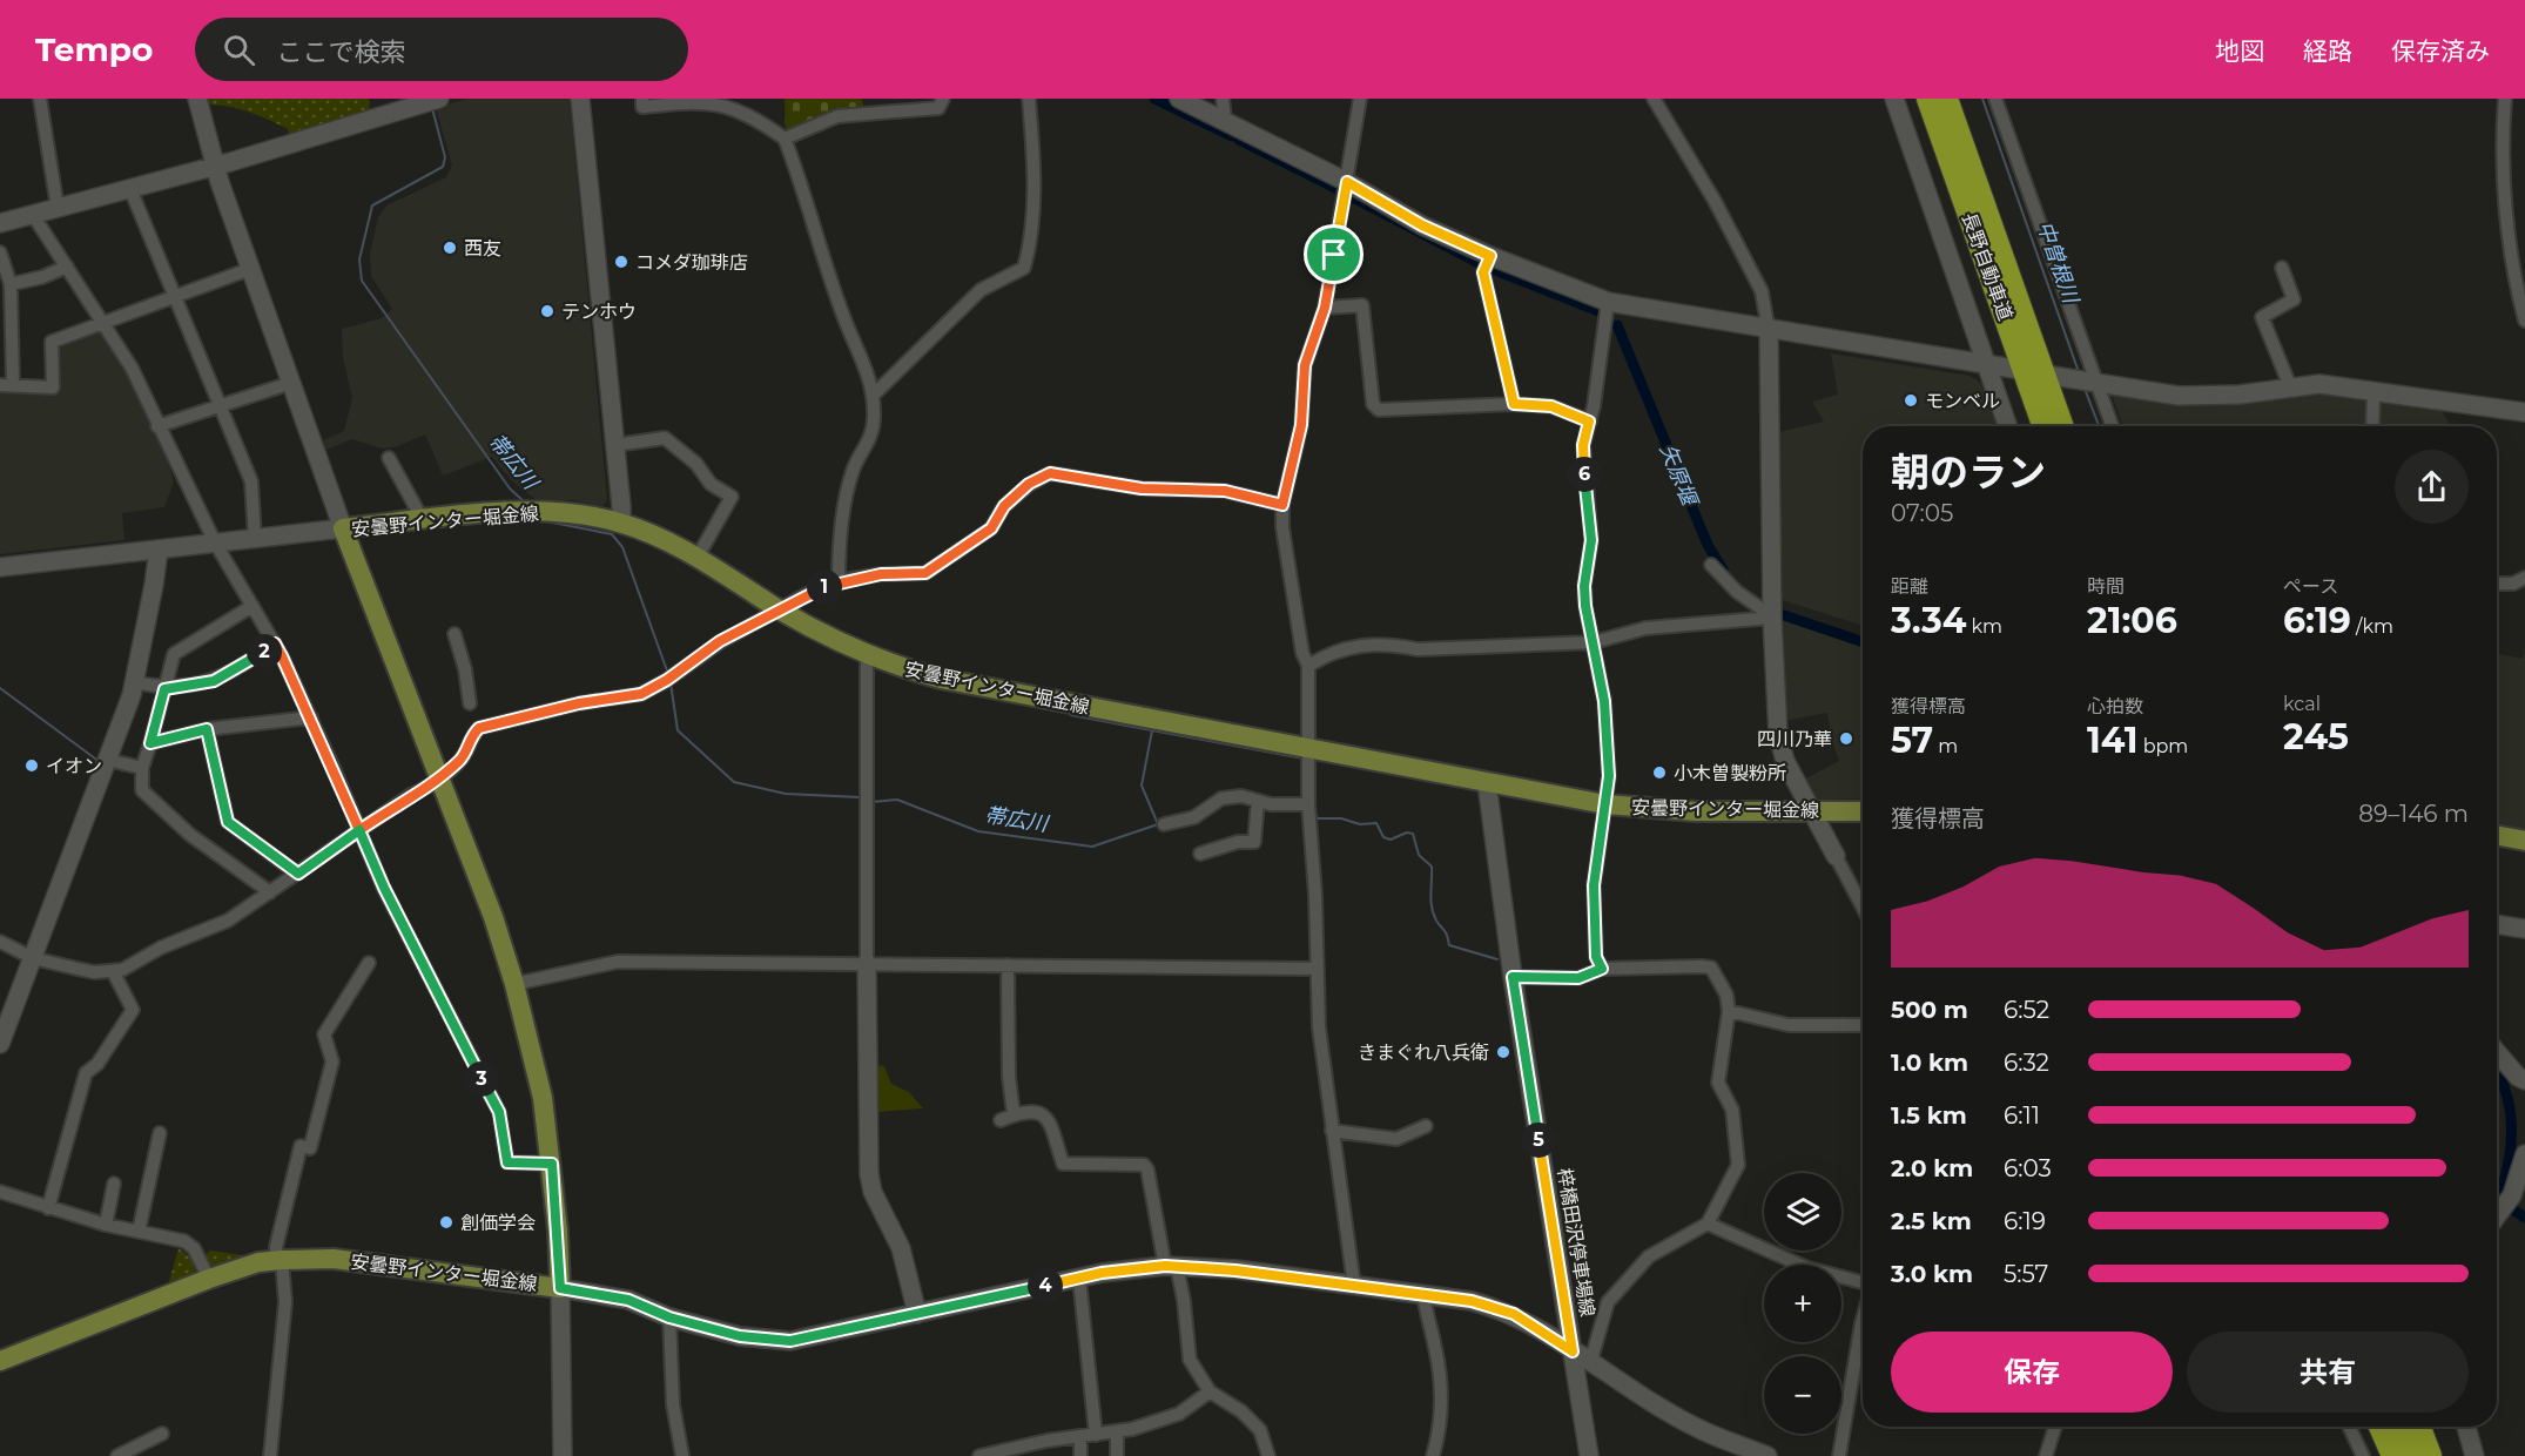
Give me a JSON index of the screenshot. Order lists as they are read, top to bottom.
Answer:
{
  "streets": {
    "highway": ["長野自動車道"],
    "main road": ["安曇野インター堀金線"],
    "street": ["梓橋田沢停車場線"]
  },
  "crossings": [
    ["安曇野インター堀金線", "梓橋田沢停車場線"]
  ],
  "water": ["中曽根川", "帯広川", "矢原堰"],
  "places": [
    "西友",
    "コメダ珈琲店",
    "テンホウ",
    "モンベル",
    "四川乃華",
    "イオン",
    "小木曽製粉所",
    "きまぐれ八兵衛",
    "創価学会"
  ],
  "page": {
    "header": "Tempo",
    "search": "ここで検索",
    "nav": ["地図", "経路", "保存済み"],
    "heading": ["朝のラン", "07:05"],
    "pins": [
      "6",
      "1",
      "2",
      "3",
      "5",
      "4"
    ],
    "stats": [
      ["距離", "3.34 km"],
      ["時間", "21:06"],
      ["ペース", "6:19 /km"],
      ["獲得標高", "57 m"],
      ["心拍数", "141 bpm"],
      ["kcal", "245"]
    ],
    "chart": ["獲得標高", "89–146 m"],
    "list": [
      {
        "name": "500 m",
        "note": "6:52"
      },
      {
        "name": "1.0 km",
        "note": "6:32"
      },
      {
        "name": "1.5 km",
        "note": "6:11"
      },
      {
        "name": "2.0 km",
        "note": "6:03"
      },
      {
        "name": "2.5 km",
        "note": "6:19"
      },
      {
        "name": "3.0 km",
        "note": "5:57"
      }
    ],
    "map_buttons": ["+", "−"],
    "buttons": ["保存", "共有"]
  }
}
